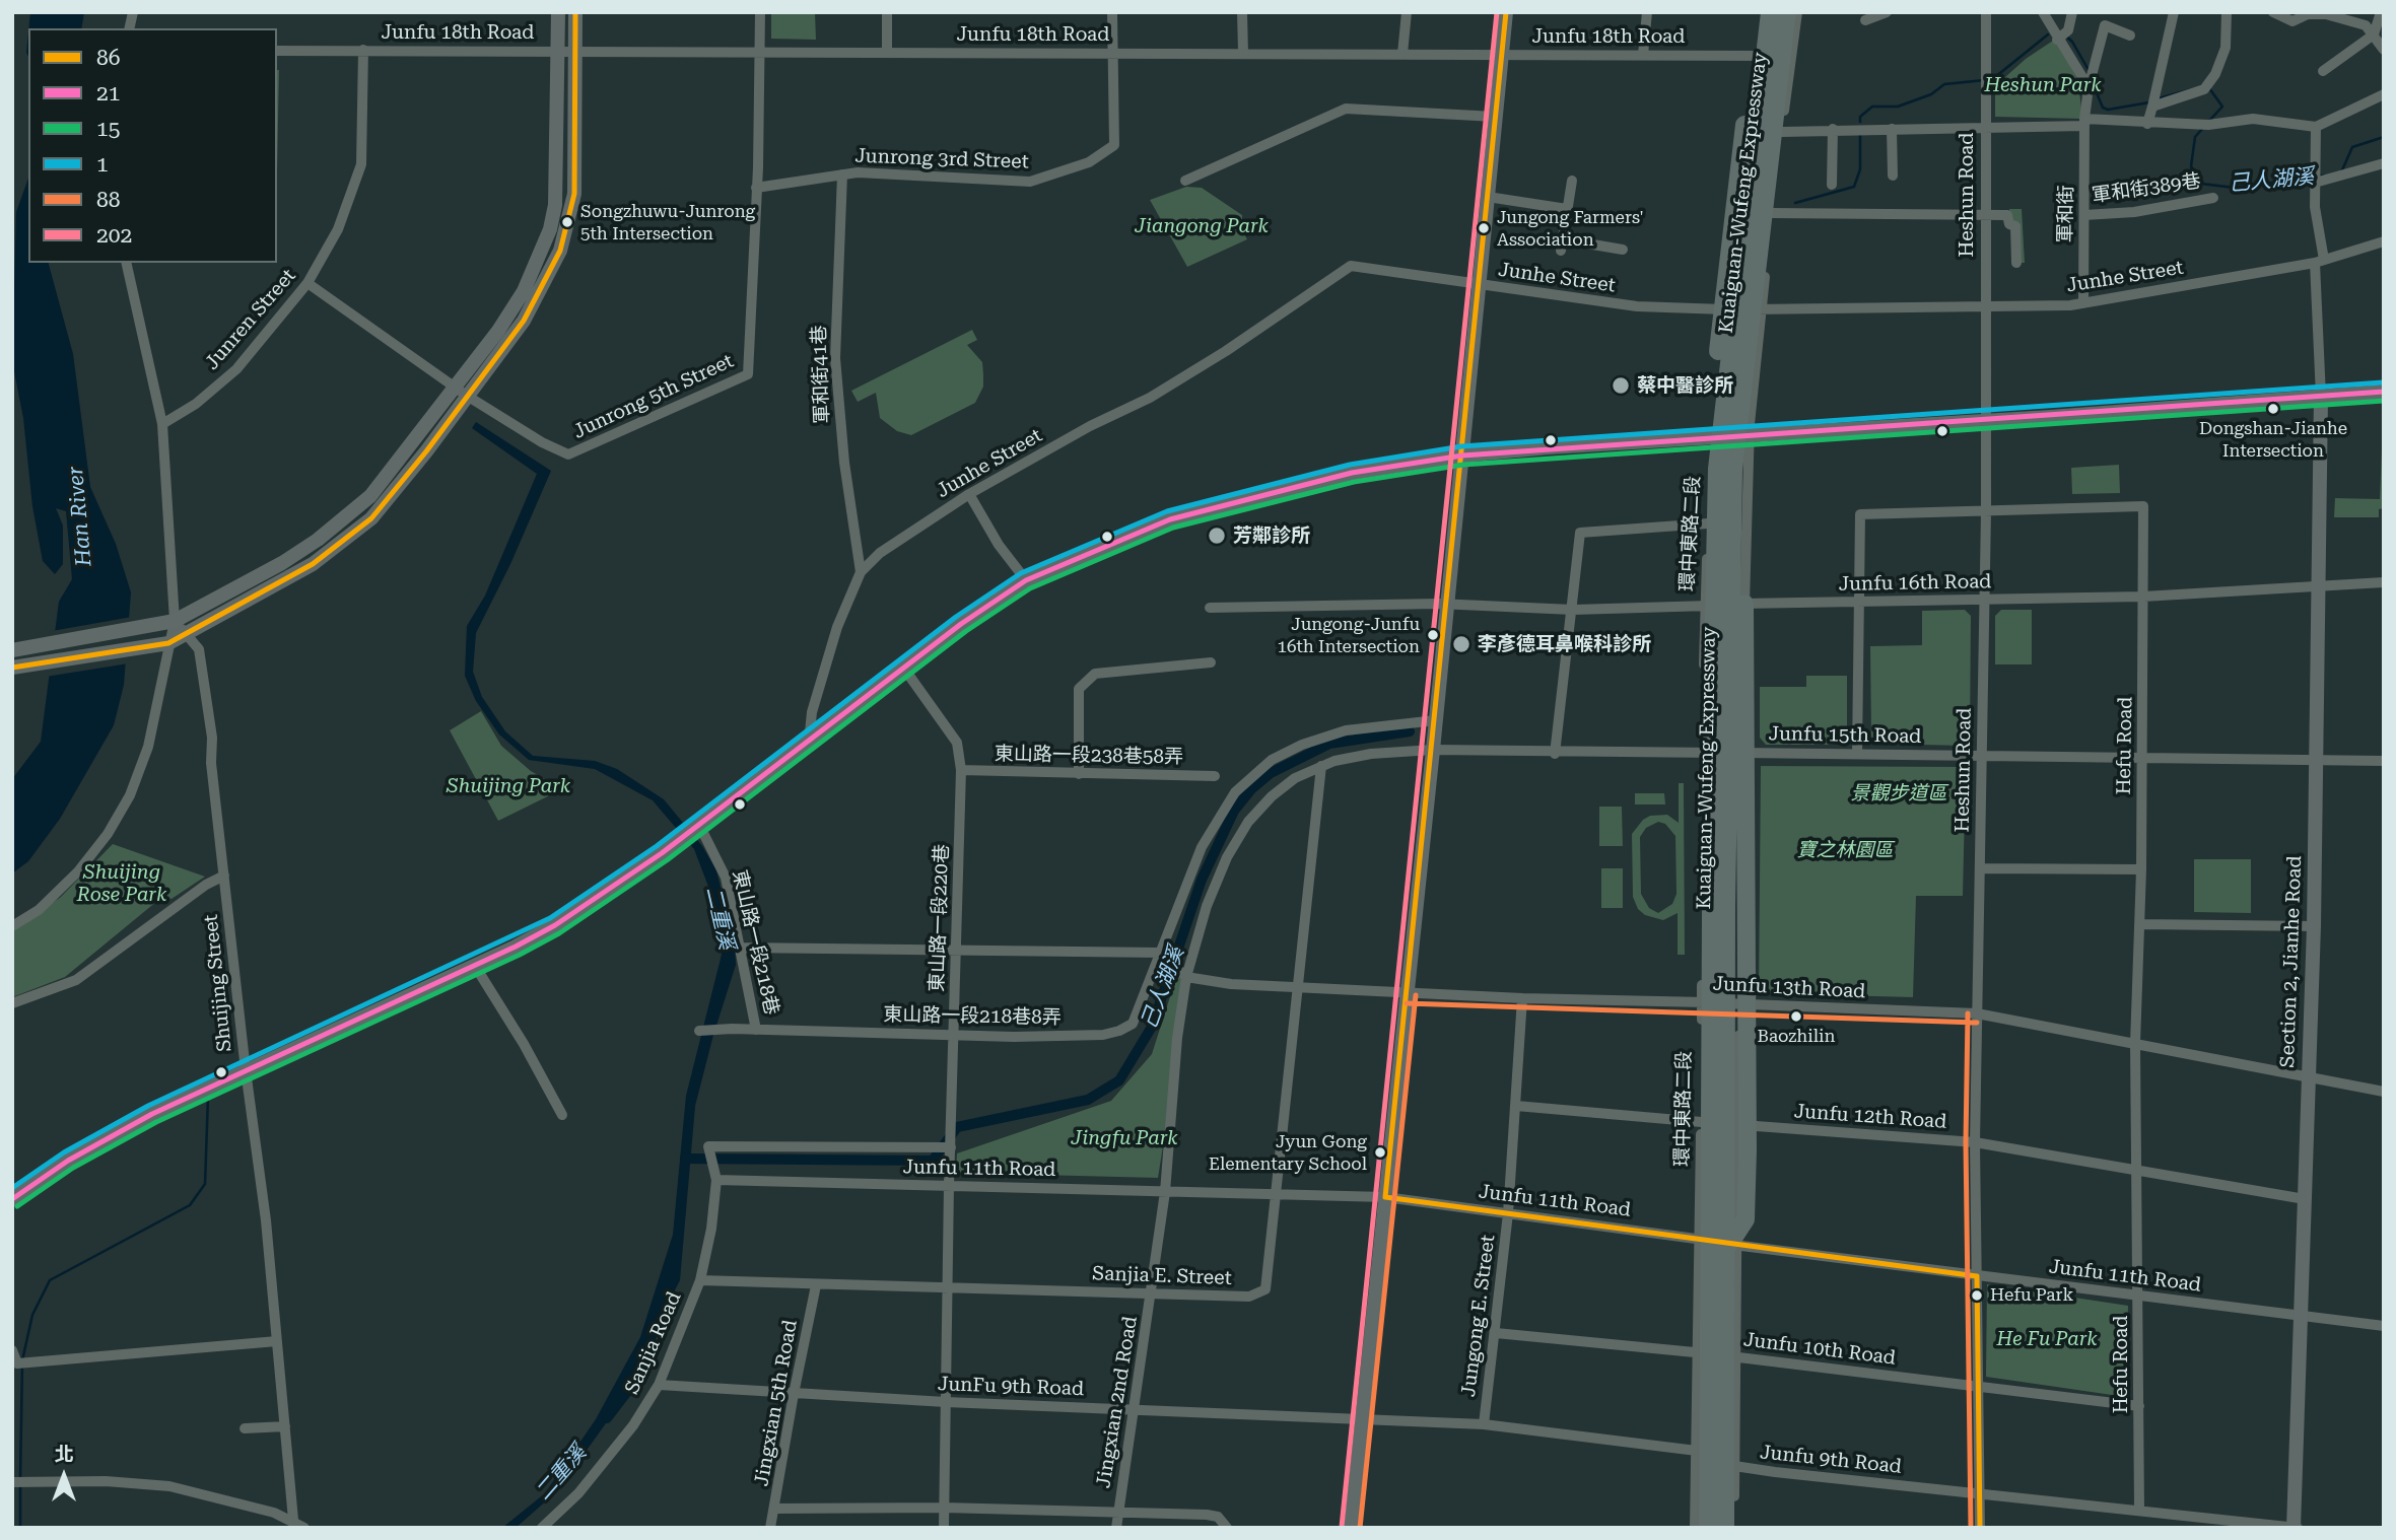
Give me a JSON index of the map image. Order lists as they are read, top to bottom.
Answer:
{
  "streets": {
    "highway": ["Kuaiguan-Wufeng Expressway"],
    "main road": ["Section 2, Jianhe Road"],
    "street": [
      "Junfu 18th Road",
      "Junrong 3rd Street",
      "軍和街389巷",
      "Heshun Road",
      "軍和街",
      "Junhe Street",
      "Junren Street",
      "軍和街41巷",
      "Junrong 5th Street",
      "環中東路二段",
      "Junfu 16th Road",
      "Junfu 15th Road",
      "Hefu Road",
      "東山路一段238巷58弄",
      "東山路一段220巷",
      "東山路一段218巷",
      "Shuijing Street",
      "Junfu 13th Road",
      "東山路一段218巷8弄",
      "Junfu 12th Road",
      "Junfu 11th Road",
      "Sanjia E. Street",
      "Jungong E. Street",
      "Sanjia Road",
      "Junfu 10th Road",
      "JunFu 9th Road",
      "Jingxian 2nd Road",
      "Jingxian 5th Road",
      "Junfu 9th Road"
    ]
  },
  "crossings": [
    ["Junfu 18th Road", "Junrong 3rd Street"],
    ["Junfu 18th Road", "Junren Street"],
    ["Junfu 18th Road", "Junrong 5th Street"],
    ["Junfu 18th Road", "環中東路二段"],
    ["Junrong 3rd Street", "軍和街41巷"],
    ["Junrong 3rd Street", "Junrong 5th Street"],
    ["軍和街389巷", "軍和街"],
    ["Kuaiguan-Wufeng Expressway", "環中東路二段"],
    ["Kuaiguan-Wufeng Expressway", "Junfu 11th Road"],
    ["Heshun Road", "Junhe Street"],
    ["Heshun Road", "Junfu 16th Road"],
    ["Heshun Road", "Junfu 15th Road"],
    ["Heshun Road", "Hefu Road"],
    ["Heshun Road", "Junfu 13th Road"],
    ["Heshun Road", "Junfu 12th Road"],
    ["Heshun Road", "Junfu 11th Road"],
    ["Heshun Road", "Junfu 10th Road"],
    ["Heshun Road", "Junfu 9th Road"],
    ["軍和街", "Junhe Street"],
    ["Junhe Street", "軍和街41巷"],
    ["Junhe Street", "環中東路二段"],
    ["Junren Street", "Junrong 5th Street"],
    ["環中東路二段", "Junfu 16th Road"],
    ["環中東路二段", "Junfu 15th Road"],
    ["環中東路二段", "Junfu 13th Road"],
    ["環中東路二段", "Junfu 12th Road"],
    ["環中東路二段", "Junfu 11th Road"],
    ["環中東路二段", "Junfu 10th Road"],
    ["環中東路二段", "Junfu 9th Road"],
    ["Junfu 16th Road", "Hefu Road"],
    ["Junfu 16th Road", "Section 2, Jianhe Road"],
    ["Junfu 15th Road", "Hefu Road"],
    ["Junfu 15th Road", "Section 2, Jianhe Road"],
    ["Junfu 15th Road", "Jingxian 2nd Road"],
    ["Hefu Road", "Junfu 13th Road"],
    ["Hefu Road", "Junfu 12th Road"],
    ["Hefu Road", "Junfu 11th Road"],
    ["Hefu Road", "Junfu 10th Road"],
    ["Hefu Road", "Junfu 9th Road"],
    ["東山路一段238巷58弄", "東山路一段220巷"],
    ["東山路一段220巷", "東山路一段218巷8弄"],
    ["東山路一段220巷", "Junfu 11th Road"],
    ["東山路一段220巷", "Sanjia E. Street"],
    ["東山路一段220巷", "Sanjia Road"],
    ["東山路一段220巷", "JunFu 9th Road"],
    ["東山路一段218巷", "東山路一段218巷8弄"],
    ["Section 2, Jianhe Road", "Junfu 13th Road"],
    ["Section 2, Jianhe Road", "Junfu 12th Road"],
    ["Section 2, Jianhe Road", "Junfu 11th Road"],
    ["Section 2, Jianhe Road", "Junfu 9th Road"],
    ["Junfu 13th Road", "Sanjia E. Street"],
    ["Junfu 13th Road", "Jungong E. Street"],
    ["Junfu 13th Road", "Jingxian 2nd Road"],
    ["Junfu 12th Road", "Jungong E. Street"],
    ["Junfu 11th Road", "Sanjia E. Street"],
    ["Junfu 11th Road", "Jungong E. Street"],
    ["Junfu 11th Road", "Sanjia Road"],
    ["Junfu 11th Road", "Jingxian 2nd Road"],
    ["Sanjia E. Street", "Sanjia Road"],
    ["Sanjia E. Street", "Jingxian 2nd Road"],
    ["Sanjia E. Street", "Jingxian 5th Road"],
    ["Jungong E. Street", "Junfu 10th Road"],
    ["Jungong E. Street", "Junfu 9th Road"],
    ["Sanjia Road", "JunFu 9th Road"],
    ["JunFu 9th Road", "Jingxian 2nd Road"],
    ["JunFu 9th Road", "Jingxian 5th Road"],
    ["JunFu 9th Road", "Junfu 9th Road"]
  ],
  "water": ["己人湖溪", "Han River", "二重溪"],
  "parks": [
    "Heshun Park",
    "Jiangong Park",
    "Shuijing Park",
    "景觀步道區",
    "寶之林園區",
    "Shuijing Rose Park",
    "Jingfu Park",
    "He Fu Park"
  ],
  "places": [
    "Songzhuwu-Junrong 5th Intersection",
    "Jungong Farmers' Association",
    "蔡中醫診所",
    "Dongshan-Jianhe Intersection",
    "芳鄰診所",
    "Jungong-Junfu 16th Intersection",
    "李彥德耳鼻喉科診所",
    "Baozhilin",
    "Jyun Gong Elementary School",
    "Hefu Park"
  ],
  "lines": [
    "transit line 86",
    "transit line 202",
    "transit line 1",
    "transit line 21",
    "transit line 15",
    "transit line 88"
  ],
  "legend": [
    "86",
    "21",
    "15",
    "1",
    "88",
    "202"
  ],
  "north": "top"
}
